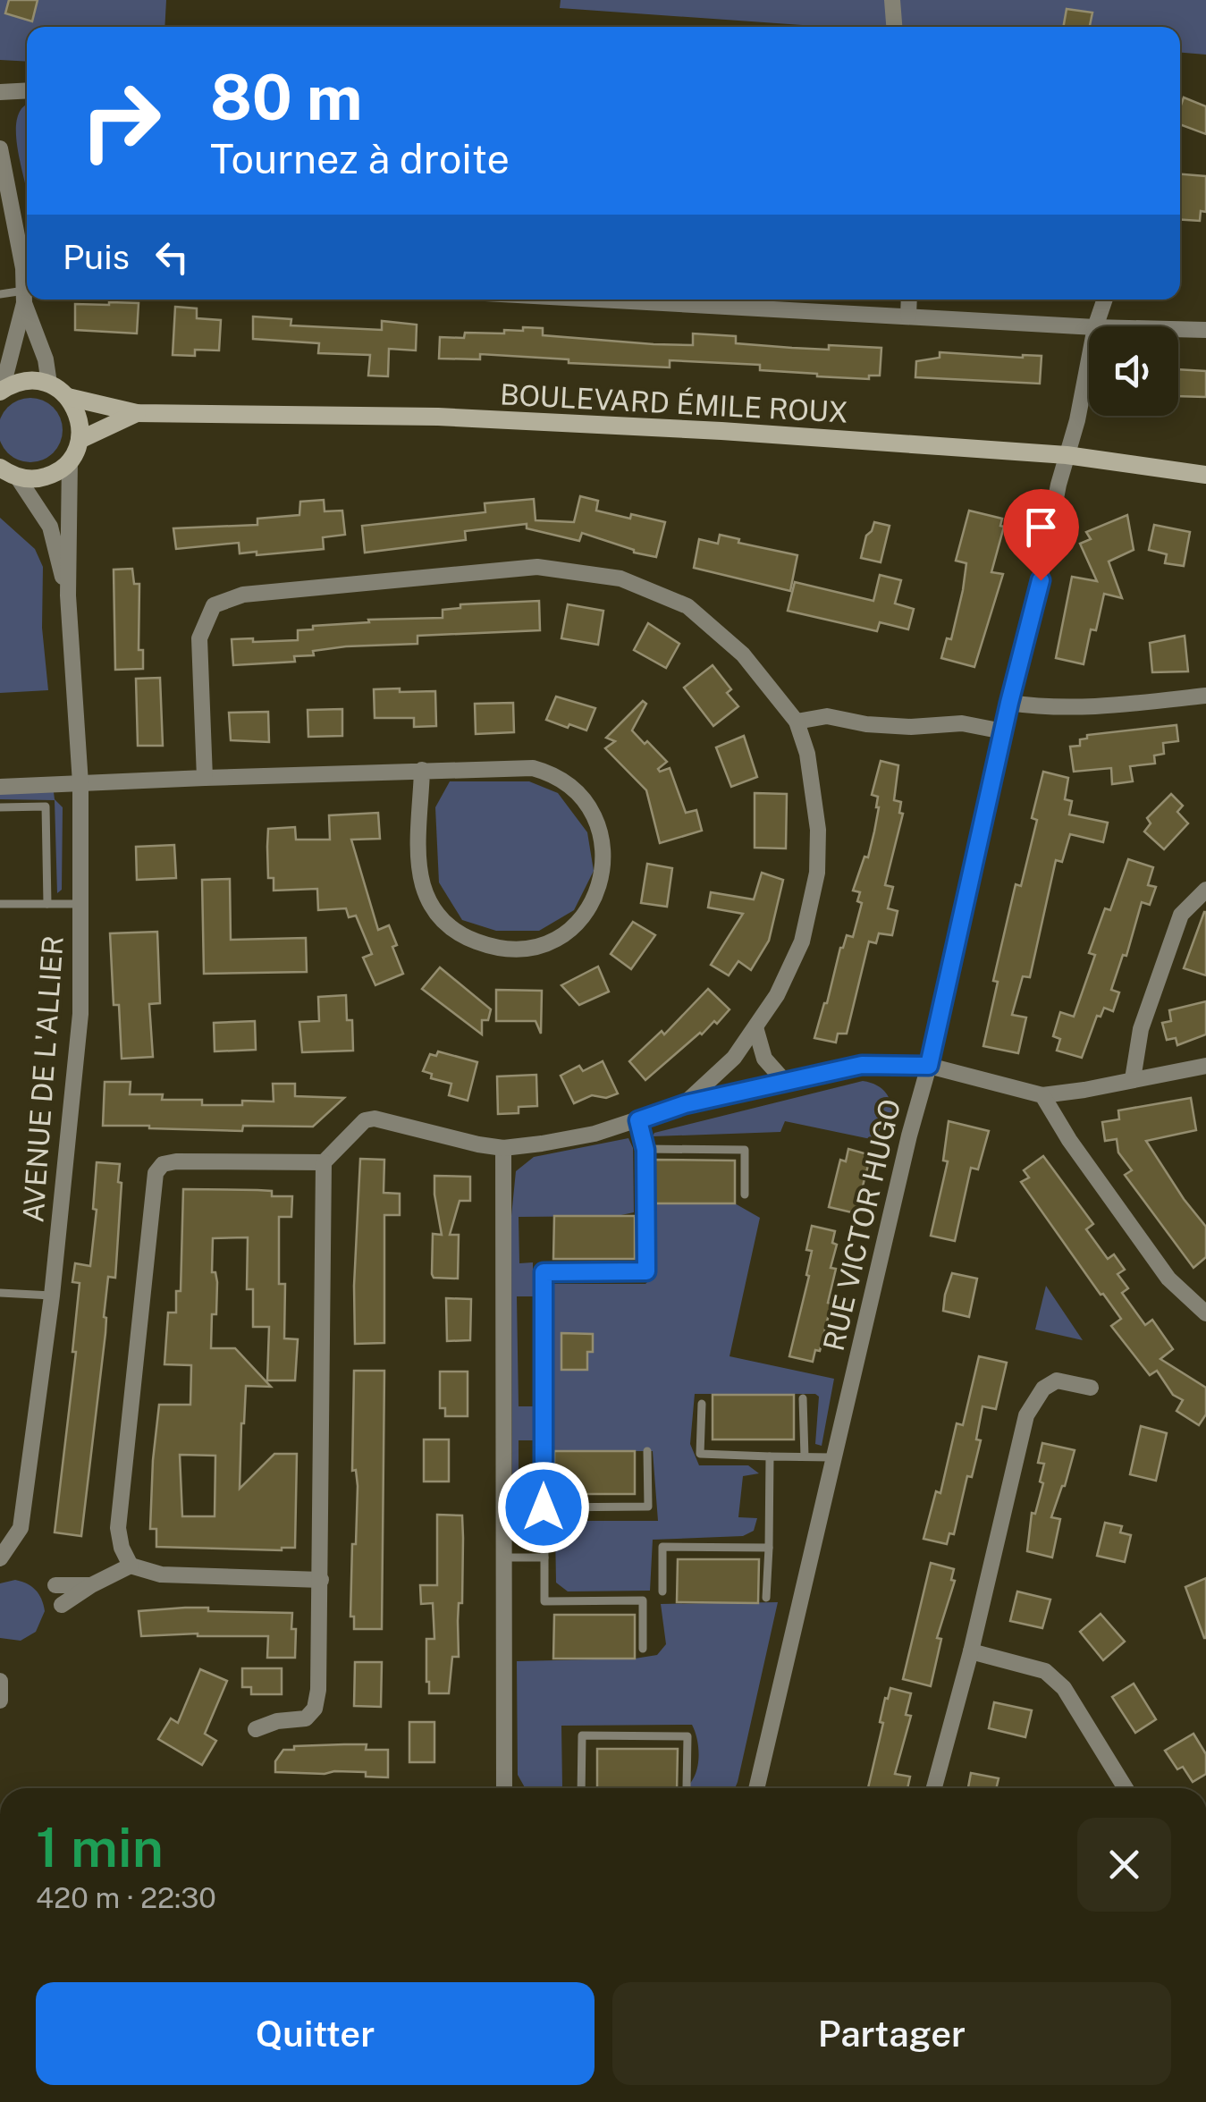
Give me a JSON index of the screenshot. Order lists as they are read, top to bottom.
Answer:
{
  "streets": {
    "main road": ["BOULEVARD ÉMILE ROUX"],
    "street": ["AVENUE DE L'ALLIER", "RUE VICTOR HUGO"]
  },
  "crossings": [
    ["BOULEVARD ÉMILE ROUX", "RUE VICTOR HUGO"]
  ],
  "page": {
    "turn": ["80 m", "Tournez à droite"],
    "then": "Puis",
    "heading": ["1 min", "420 m · 22:30"],
    "buttons": ["Quitter", "Partager"]
  }
}
